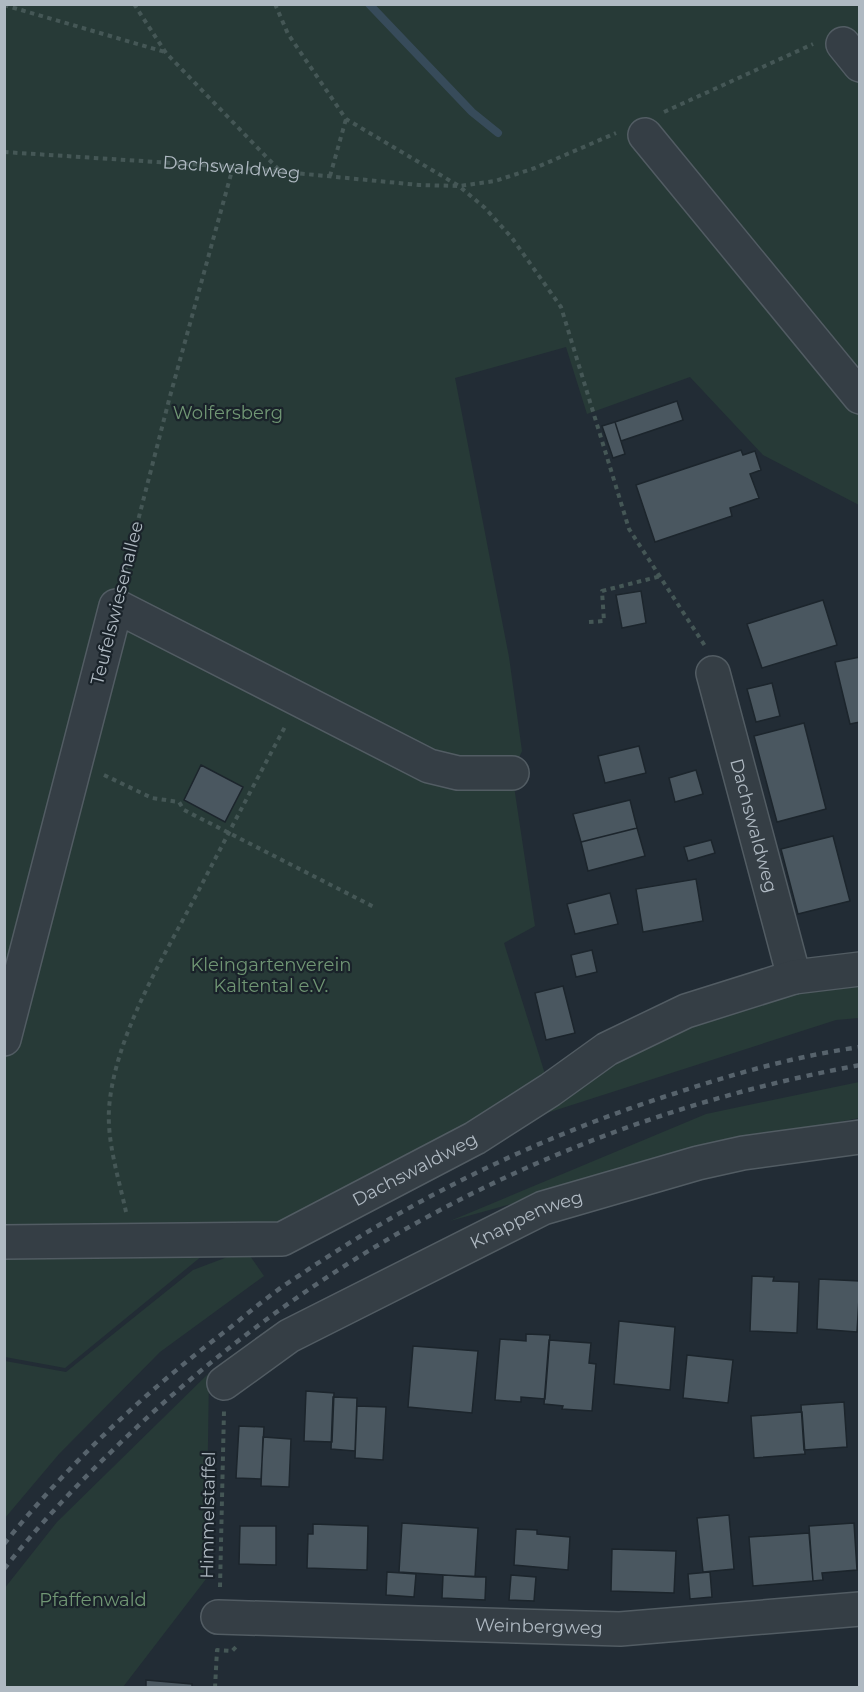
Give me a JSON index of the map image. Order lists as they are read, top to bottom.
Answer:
{
  "streets": {
    "street": [
      "Dachswaldweg",
      "Teufelswiesenallee",
      "Knappenweg",
      "Weinbergweg"
    ],
    "path": ["Himmelstaffel"]
  },
  "crossings": [
    ["Dachswaldweg", "Teufelswiesenallee"],
    ["Knappenweg", "Himmelstaffel"],
    ["Himmelstaffel", "Weinbergweg"]
  ],
  "parks": ["Wolfersberg", "Kleingartenverein Kaltental e.V.", "Pfaffenwald"]
}
